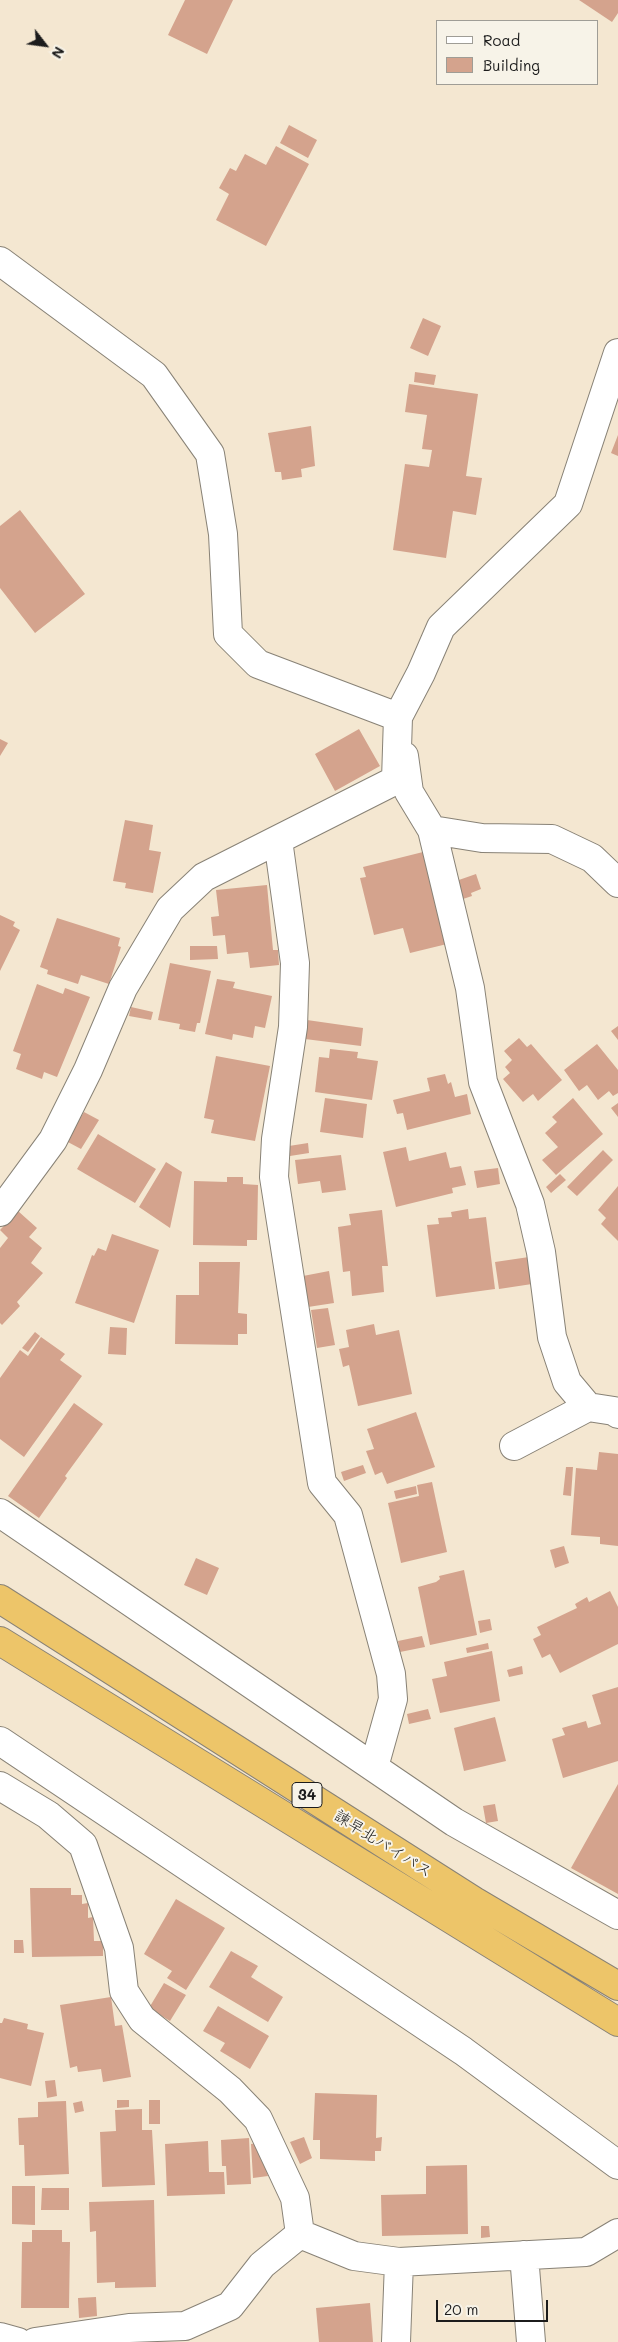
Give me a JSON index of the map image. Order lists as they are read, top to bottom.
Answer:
{
  "streets": {
    "highway": ["34", "諫早北バイパス"]
  },
  "legend": ["Road", "Building"],
  "scale_bar": "20 m",
  "north": "bottom right"
}
